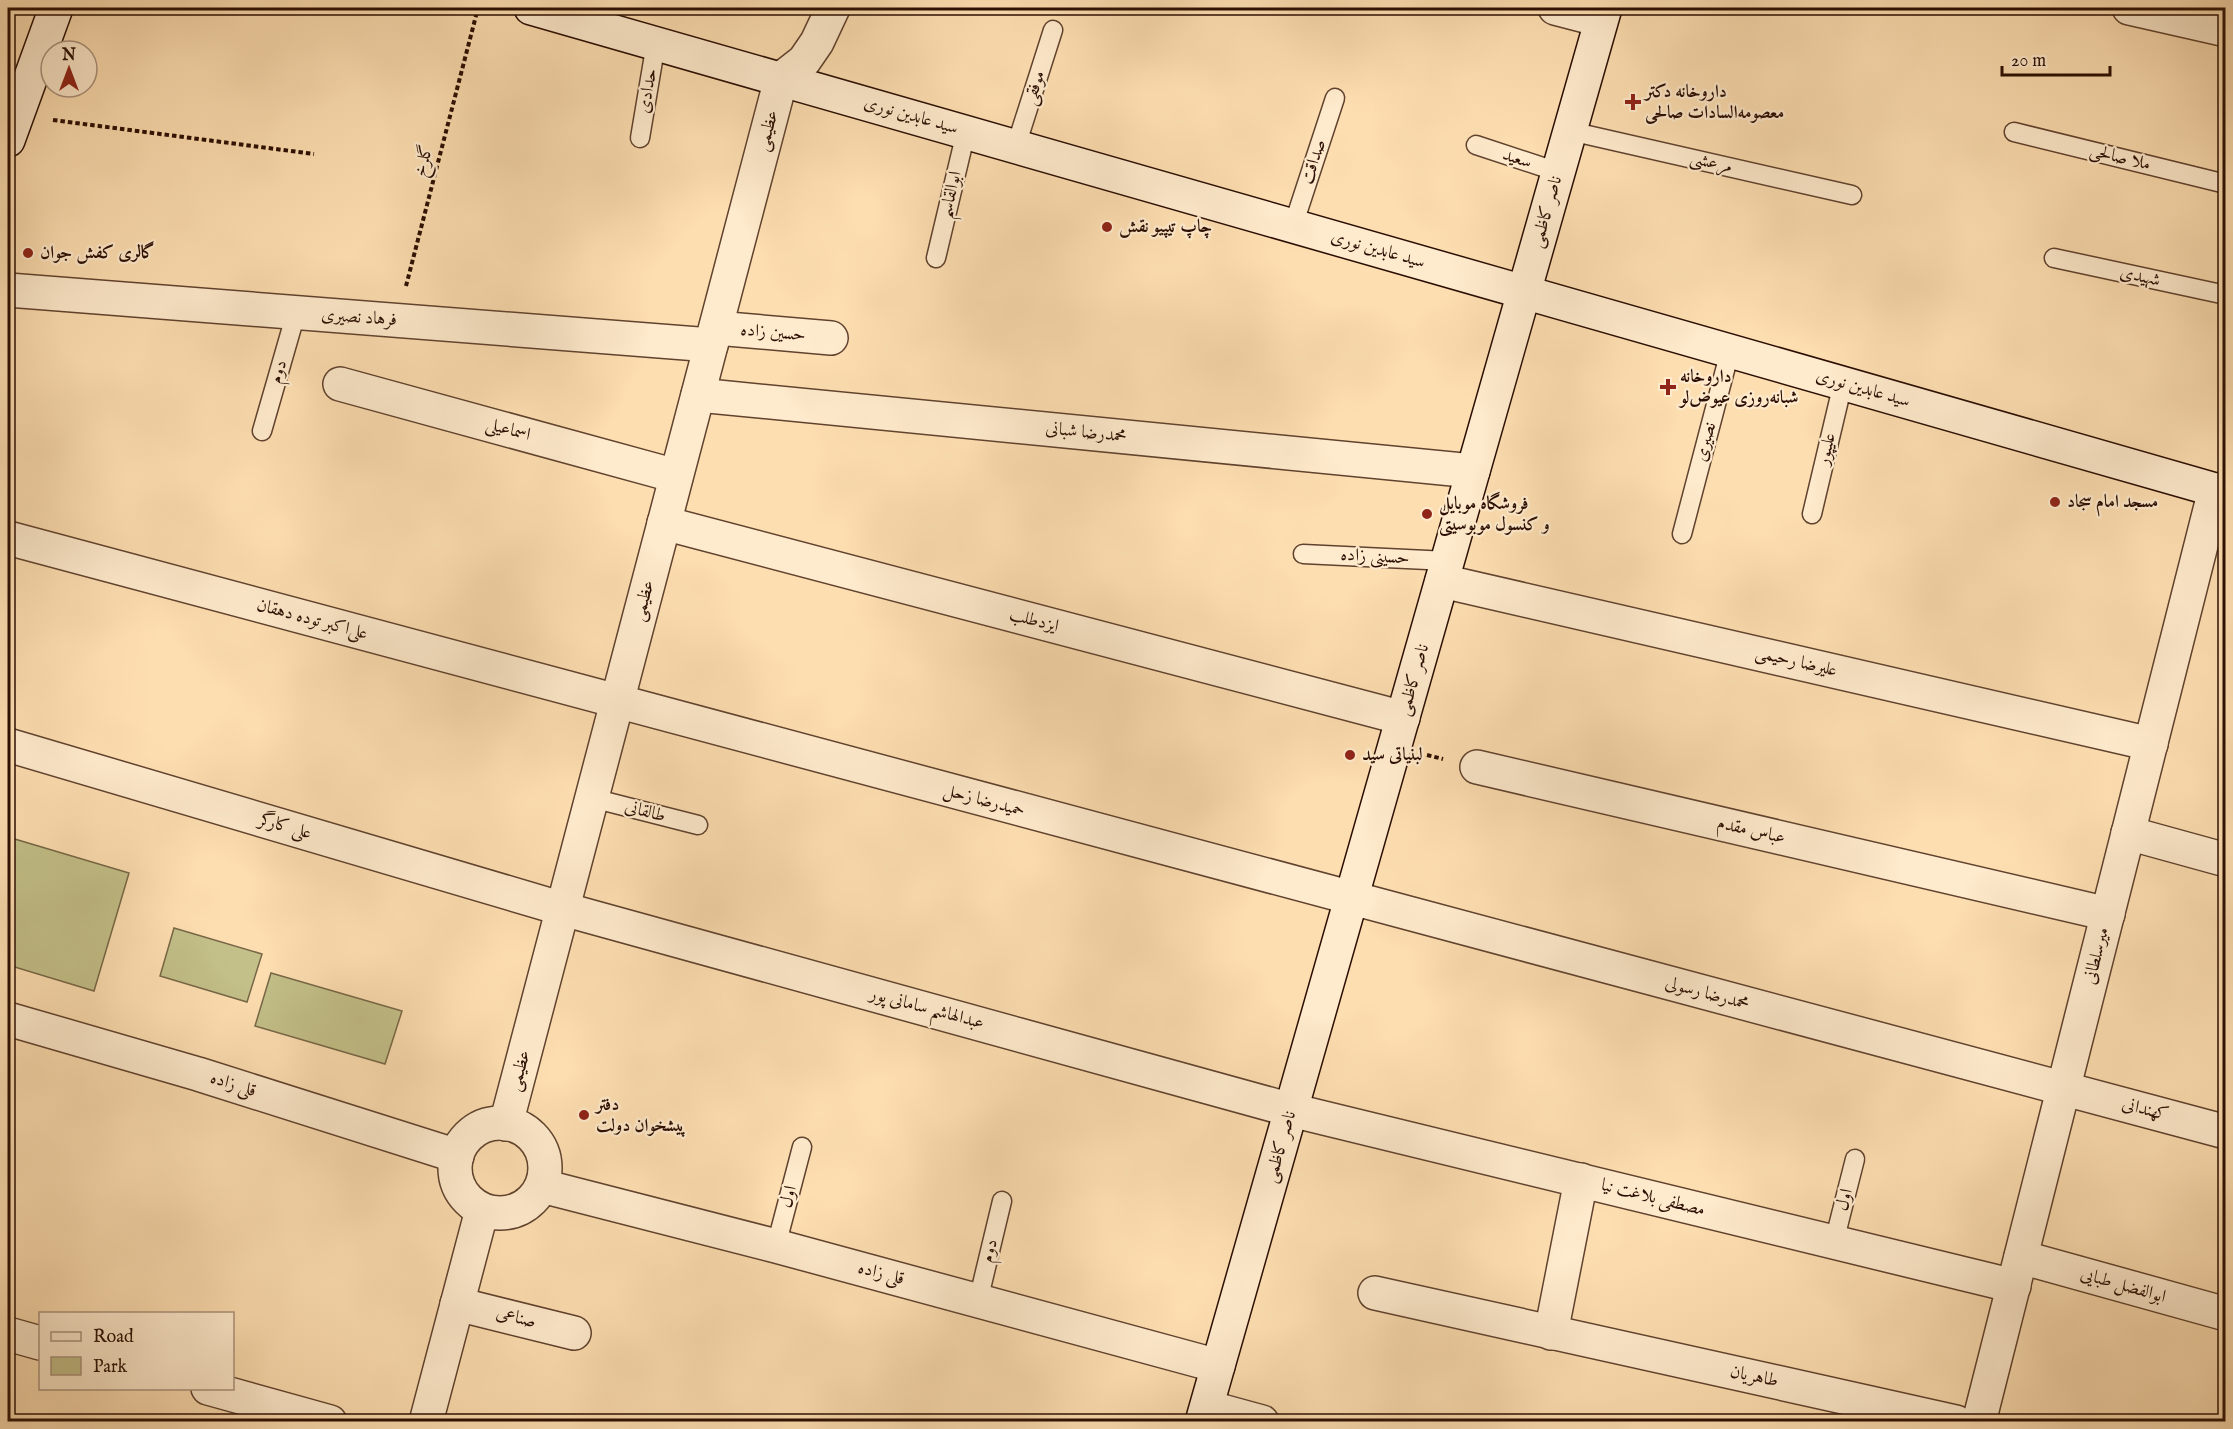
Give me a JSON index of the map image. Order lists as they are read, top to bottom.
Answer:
{
  "streets": {
    "street": [
      "سید عابدین نوری",
      "عظیمی",
      "ناصر کاظمی",
      "فرهاد نصیری",
      "حسین زاده",
      "اسماعیلی",
      "محمدرضا شبانی",
      "علی‌اکبر توده دهقان",
      "ایزدطلب",
      "علیرضا رحیمی",
      "حمیدرضا زحل",
      "علی کارگر",
      "عباس مقدم",
      "میرسلطانی",
      "محمدرضا رسولی",
      "عبدالهاشم سامانی پور",
      "قلی زاده",
      "کهندانی",
      "مصطفی بلاغت نیا",
      "ابوالفضل طبایی",
      "صناعی",
      "طاهریان"
    ],
    "lane": [
      "موفقی",
      "حدادی",
      "ملا صالحی",
      "سعید",
      "صداقت",
      "مرعشی",
      "ابوالقاسم",
      "شهیدی",
      "دوم",
      "نصیری",
      "علیپور",
      "حسینی زاده",
      "طالقانی",
      "اول"
    ],
    "path": ["گلرخ"]
  },
  "crossings": [
    ["موفقی", "سید عابدین نوری"],
    ["حدادی", "سید عابدین نوری"],
    ["سید عابدین نوری", "عظیمی"],
    ["سید عابدین نوری", "صداقت"],
    ["سید عابدین نوری", "ابوالقاسم"],
    ["سید عابدین نوری", "ناصر کاظمی"],
    ["سید عابدین نوری", "نصیری"],
    ["سید عابدین نوری", "علیپور"],
    ["سید عابدین نوری", "میرسلطانی"],
    ["عظیمی", "فرهاد نصیری"],
    ["عظیمی", "حسین زاده"],
    ["عظیمی", "اسماعیلی"],
    ["عظیمی", "محمدرضا شبانی"],
    ["عظیمی", "علی‌اکبر توده دهقان"],
    ["عظیمی", "ایزدطلب"],
    ["عظیمی", "حمیدرضا زحل"],
    ["عظیمی", "طالقانی"],
    ["عظیمی", "علی کارگر"],
    ["عظیمی", "عبدالهاشم سامانی پور"],
    ["عظیمی", "قلی زاده"],
    ["سعید", "ناصر کاظمی"],
    ["گلرخ", "فرهاد نصیری"],
    ["مرعشی", "ناصر کاظمی"],
    ["ناصر کاظمی", "محمدرضا شبانی"],
    ["ناصر کاظمی", "حسینی زاده"],
    ["ناصر کاظمی", "ایزدطلب"],
    ["ناصر کاظمی", "علیرضا رحیمی"],
    ["ناصر کاظمی", "حمیدرضا زحل"],
    ["ناصر کاظمی", "محمدرضا رسولی"],
    ["ناصر کاظمی", "عبدالهاشم سامانی پور"],
    ["ناصر کاظمی", "قلی زاده"],
    ["ناصر کاظمی", "مصطفی بلاغت نیا"],
    ["فرهاد نصیری", "حسین زاده"],
    ["فرهاد نصیری", "دوم"],
    ["دوم", "قلی زاده"],
    ["حسینی زاده", "علیرضا رحیمی"],
    ["علی‌اکبر توده دهقان", "حمیدرضا زحل"],
    ["علیرضا رحیمی", "میرسلطانی"],
    ["حمیدرضا زحل", "محمدرضا رسولی"],
    ["علی کارگر", "عبدالهاشم سامانی پور"],
    ["عباس مقدم", "میرسلطانی"],
    ["میرسلطانی", "محمدرضا رسولی"],
    ["میرسلطانی", "کهندانی"],
    ["میرسلطانی", "مصطفی بلاغت نیا"],
    ["میرسلطانی", "ابوالفضل طبایی"],
    ["محمدرضا رسولی", "کهندانی"],
    ["عبدالهاشم سامانی پور", "مصطفی بلاغت نیا"],
    ["قلی زاده", "اول"],
    ["اول", "مصطفی بلاغت نیا"],
    ["مصطفی بلاغت نیا", "ابوالفضل طبایی"]
  ],
  "places": {
    "health": ["داروخانه دکتر معصومه‌السادات صالحی", "داروخانه شبانه‌روزی عیوض‌لو"],
    "other": [
      "چاپ تیپیو نقش",
      "گالری کفش جوان",
      "مسجد امام سجاد",
      "فروشگاه موبایل و کنسول موبوسیتی",
      "لبنیاتی سید",
      "دفتر پیشخوان دولت"
    ]
  },
  "legend": ["Road", "Park"],
  "scale_bar": "20 m",
  "north": "top"
}
